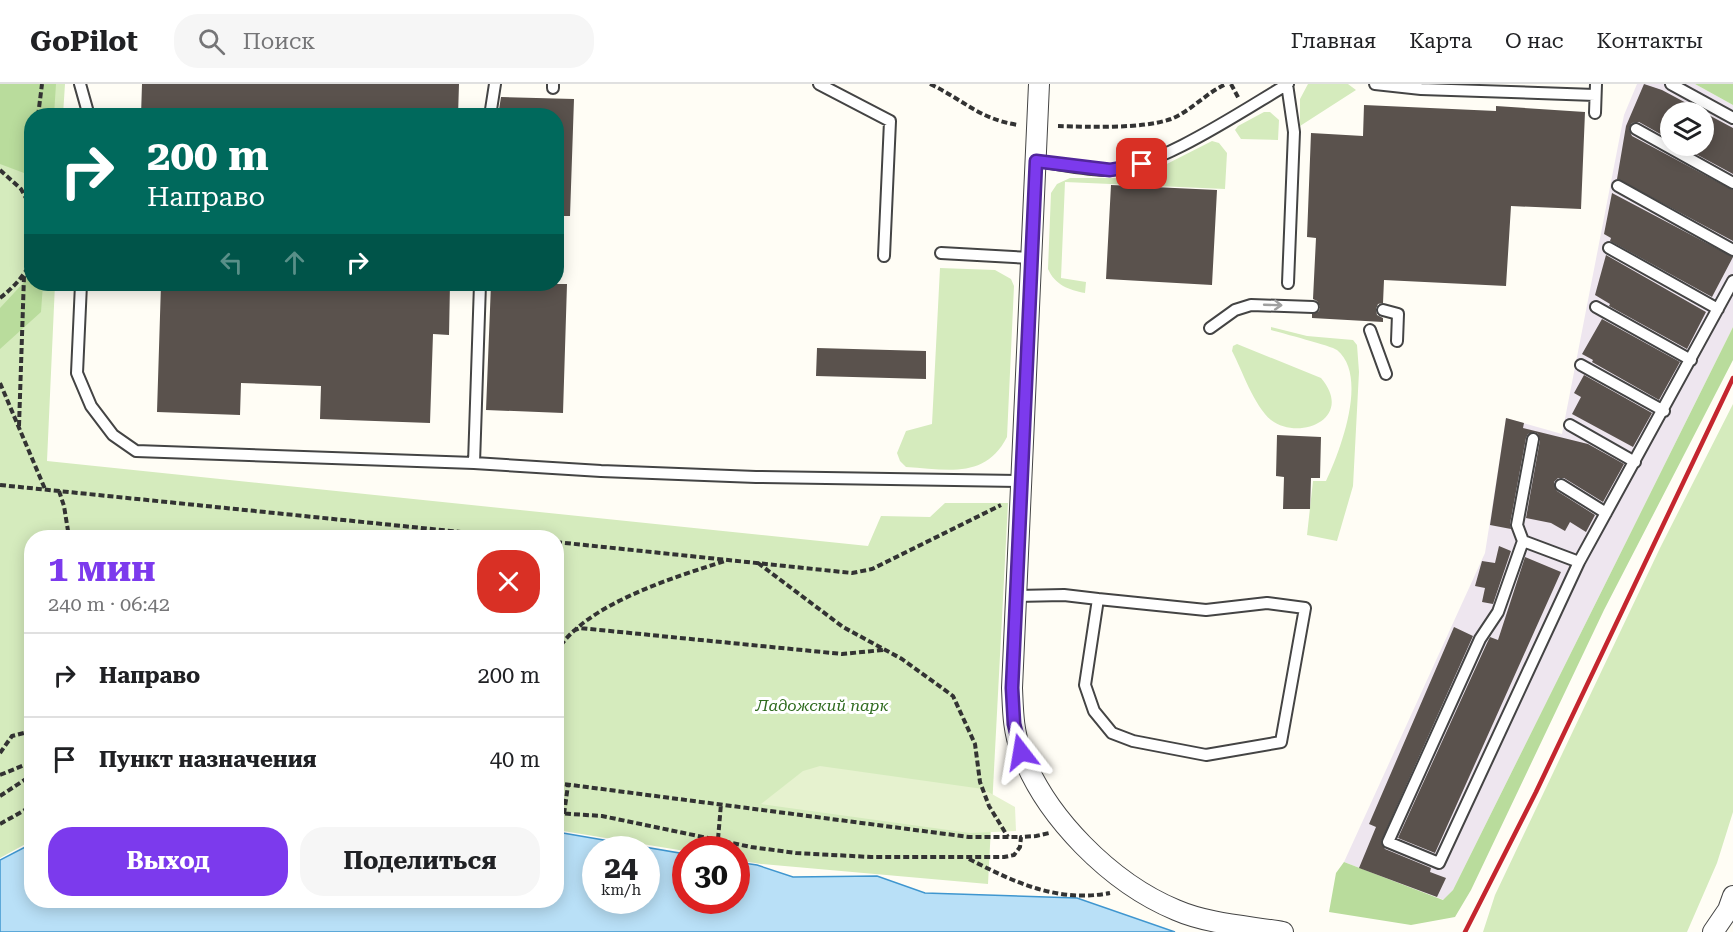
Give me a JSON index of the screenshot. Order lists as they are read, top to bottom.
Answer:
{
  "parks": ["Ладожский парк"],
  "page": {
    "header": "GoPilot",
    "search": "Поиск",
    "nav": [
      "Главная",
      "Карта",
      "О нас",
      "Контакты"
    ],
    "turn": ["200 m", "Направо"],
    "heading": ["1 мин", "240 m · 06:42"],
    "list": [
      {
        "name": "Направо",
        "value": "200 m"
      },
      {
        "name": "Пункт назначения",
        "value": "40 m"
      }
    ],
    "buttons": ["Выход", "Поделиться"],
    "speed": "24 km/h",
    "limit": "30"
  }
}
